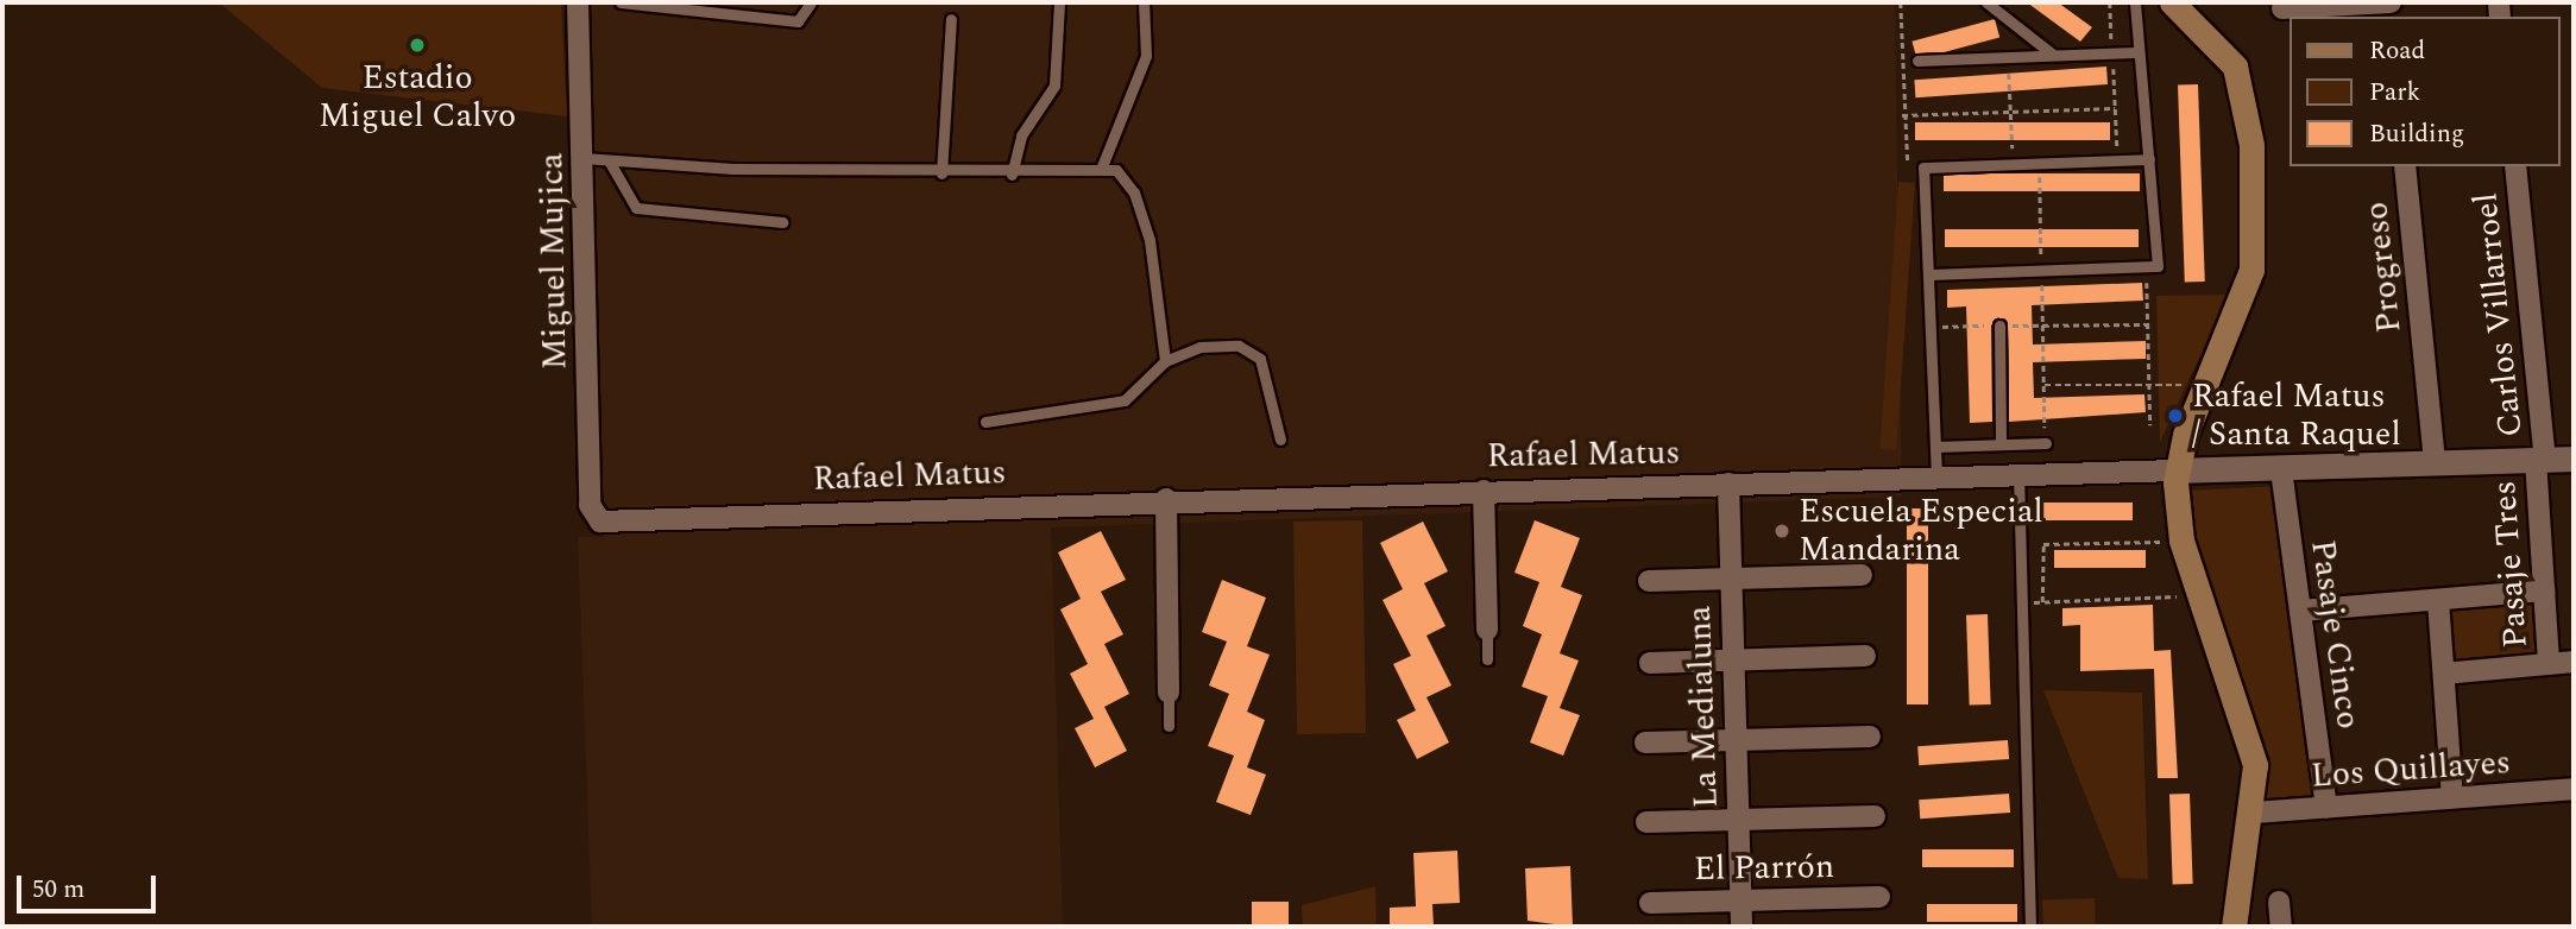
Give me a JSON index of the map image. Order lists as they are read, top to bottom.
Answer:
{
  "streets": {
    "street": [
      "Miguel Mujica",
      "Progreso",
      "Carlos Villarroel",
      "Rafael Matus",
      "Pasaje Tres",
      "Pasaje Cinco",
      "La Medialuna",
      "Los Quillayes",
      "El Parrón"
    ]
  },
  "crossings": [
    ["Miguel Mujica", "Rafael Matus"],
    ["Progreso", "Rafael Matus"],
    ["Carlos Villarroel", "Rafael Matus"],
    ["Carlos Villarroel", "Pasaje Tres"],
    ["Rafael Matus", "Pasaje Tres"],
    ["Rafael Matus", "Pasaje Cinco"],
    ["Rafael Matus", "La Medialuna"],
    ["Pasaje Cinco", "Los Quillayes"],
    ["La Medialuna", "El Parrón"]
  ],
  "places": ["Estadio Miguel Calvo", "Rafael Matus / Santa Raquel", "Escuela Especial Mandarina"],
  "legend": ["Road", "Park", "Building"],
  "scale_bar": "50 m"
}
